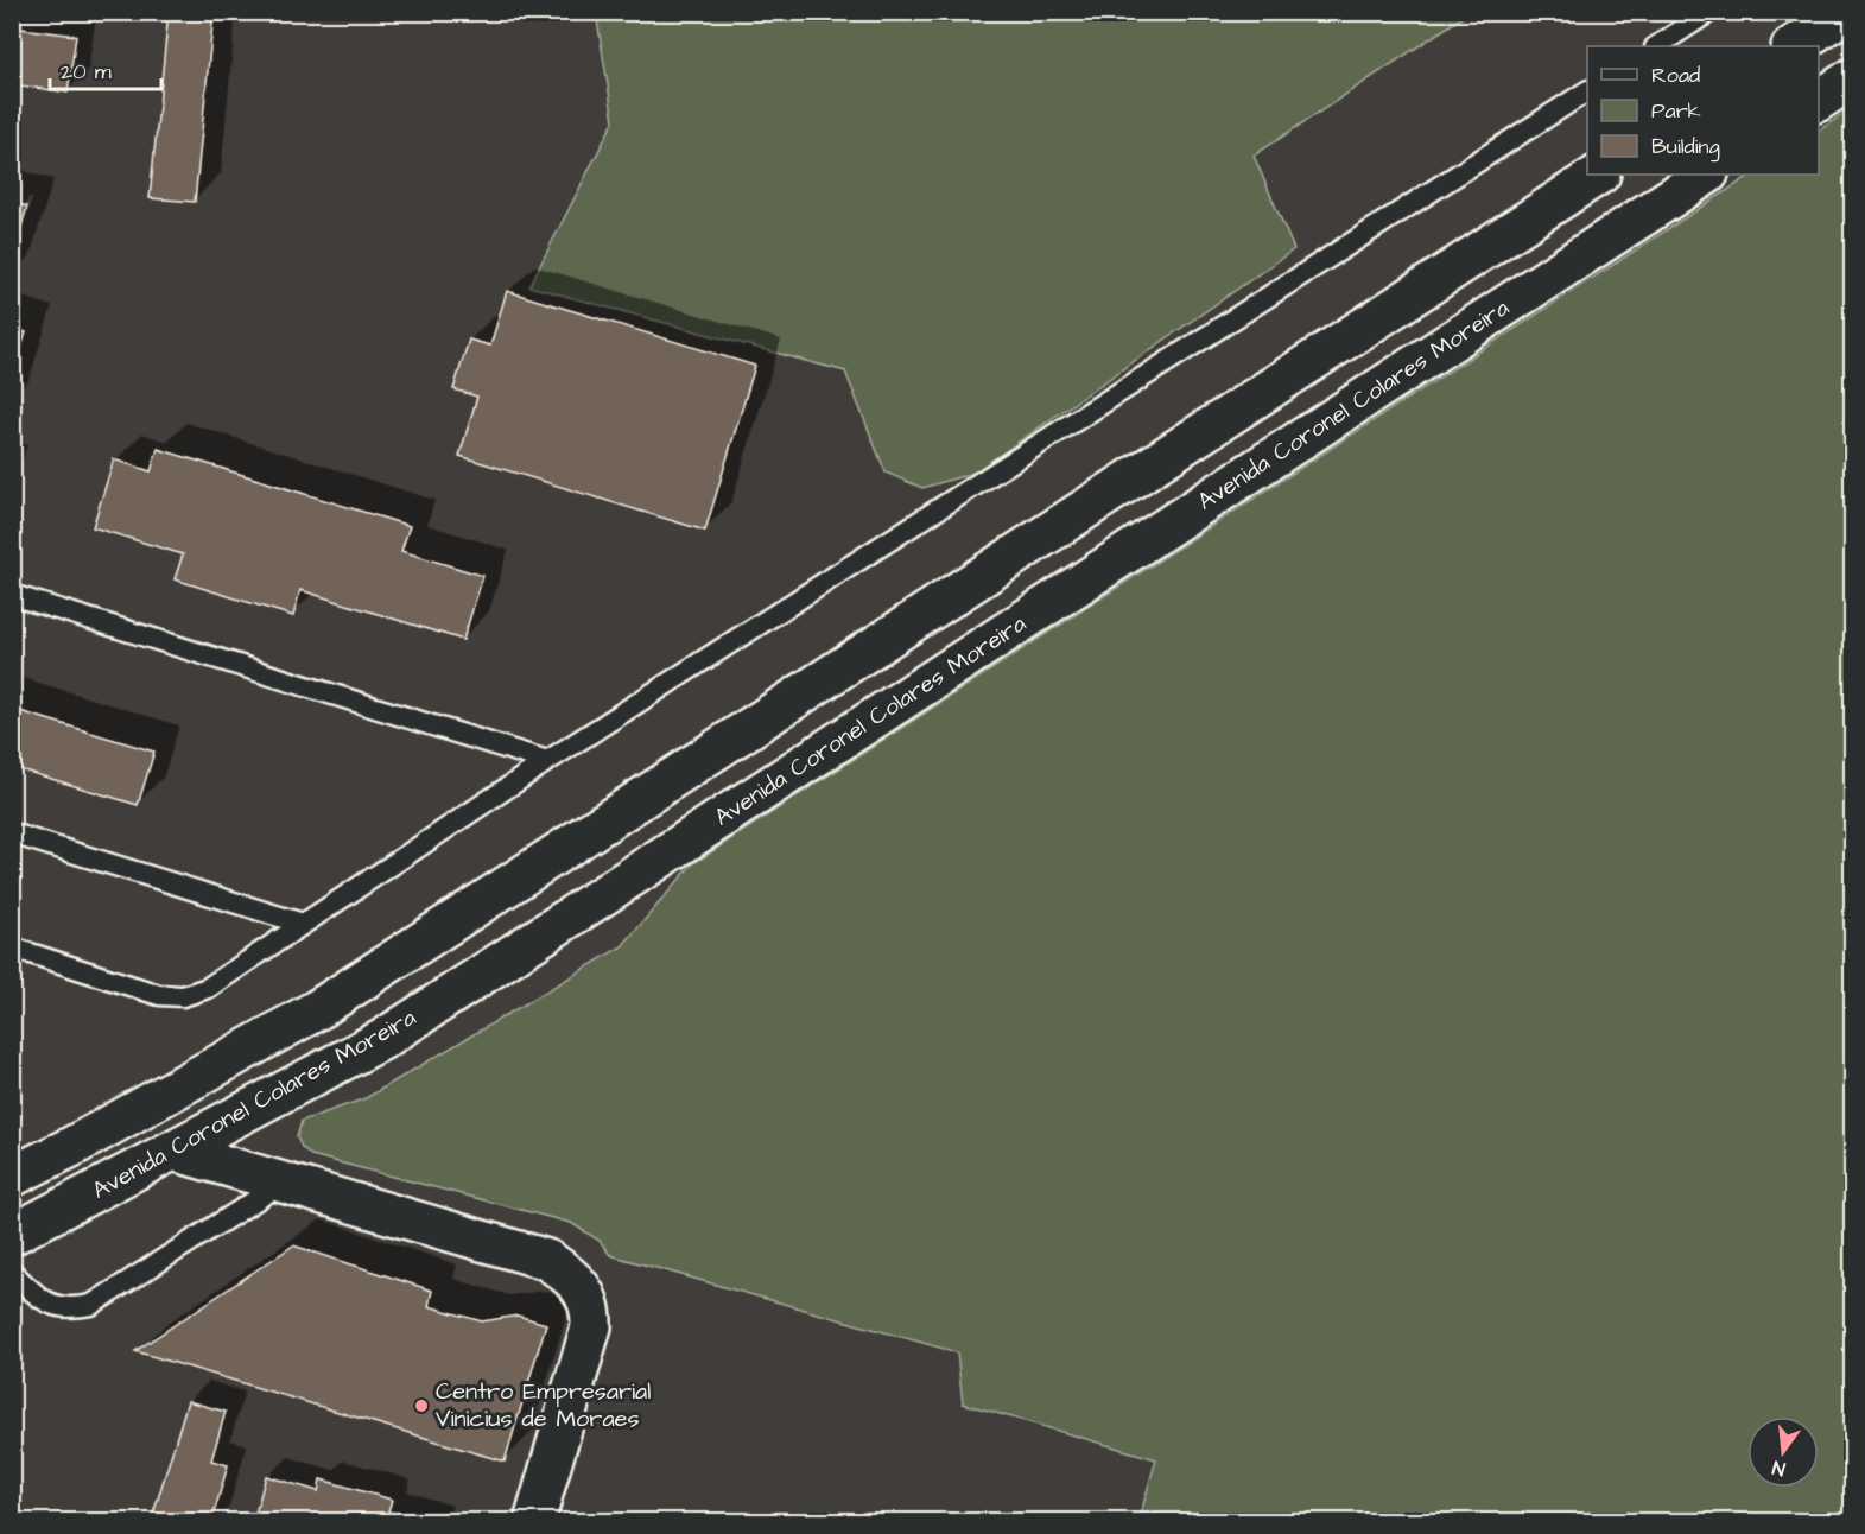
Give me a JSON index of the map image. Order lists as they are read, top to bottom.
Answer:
{
  "streets": {
    "main road": ["Avenida Coronel Colares Moreira"]
  },
  "places": ["Centro Empresarial Vinicius de Moraes"],
  "legend": ["Road", "Park", "Building"],
  "scale_bar": "20 m",
  "north": "bottom"
}
